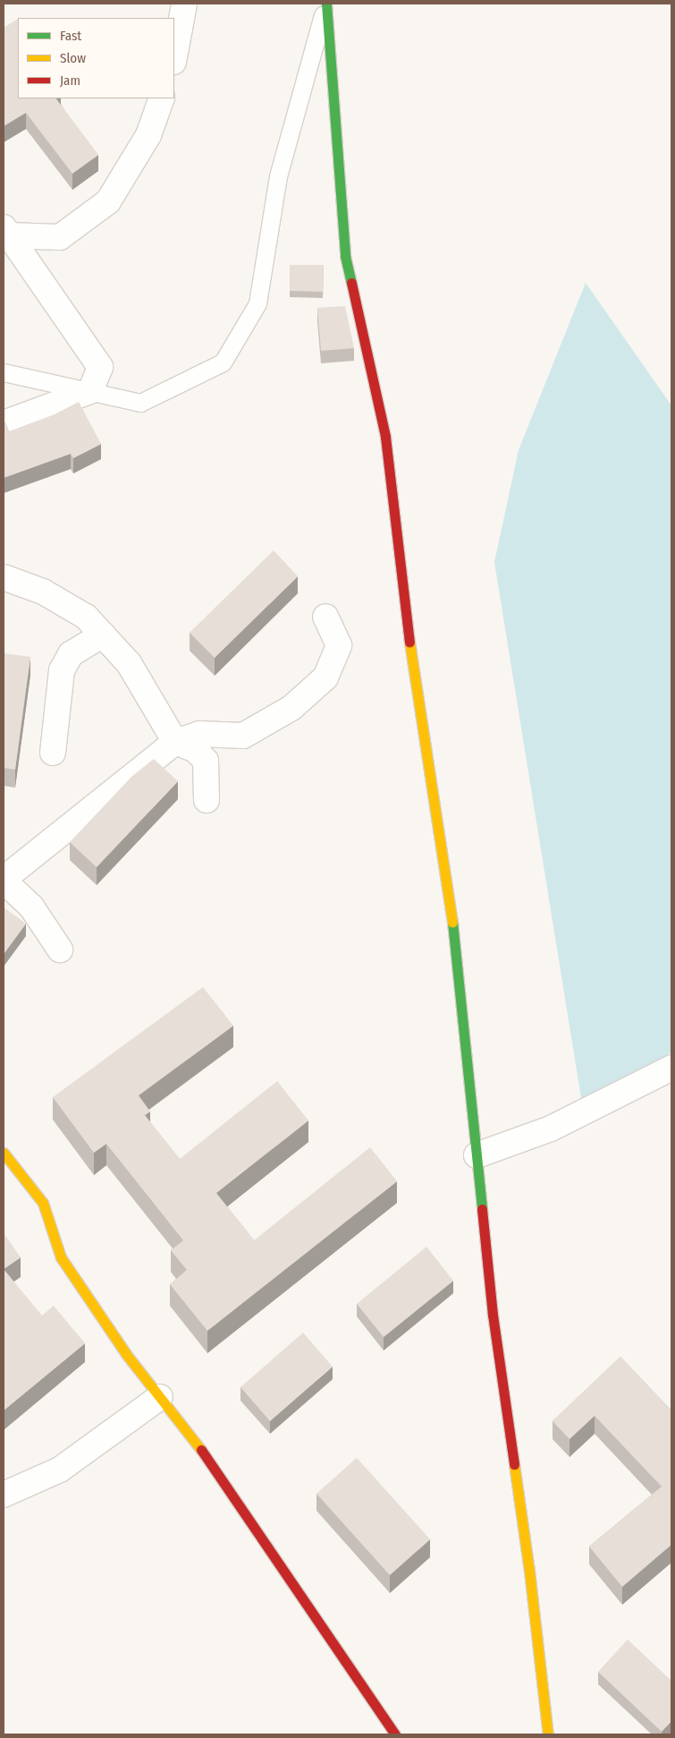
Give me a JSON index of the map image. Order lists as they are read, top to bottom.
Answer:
{
  "legend": ["Fast", "Slow", "Jam"]
}
